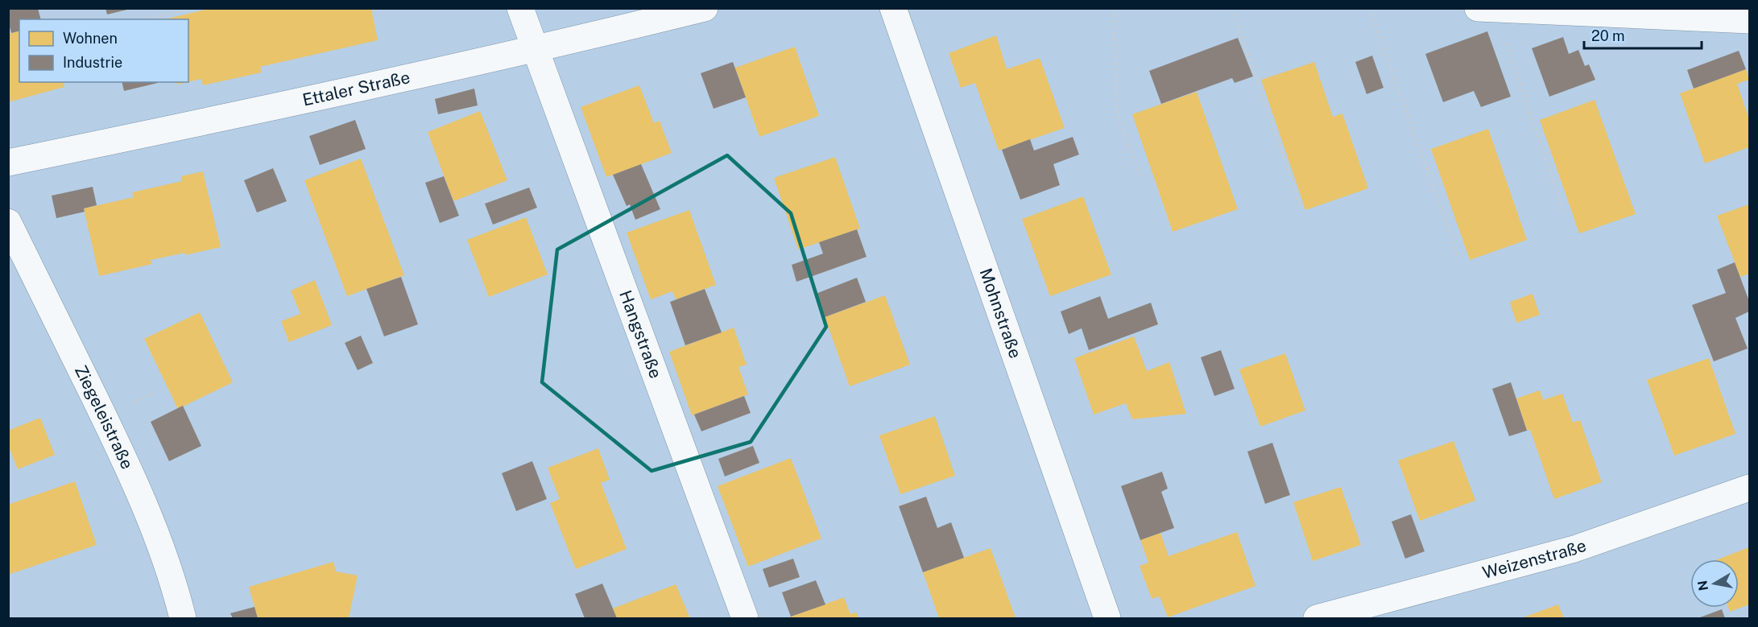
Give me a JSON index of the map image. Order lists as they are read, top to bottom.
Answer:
{
  "streets": {
    "street": [
      "Ettaler Straße",
      "Mohnstraße",
      "Hangstraße",
      "Ziegeleistraße",
      "Weizenstraße"
    ]
  },
  "crossings": [
    ["Ettaler Straße", "Hangstraße"]
  ],
  "legend": ["Wohnen", "Industrie"],
  "scale_bar": "20 m",
  "north": "left"
}
